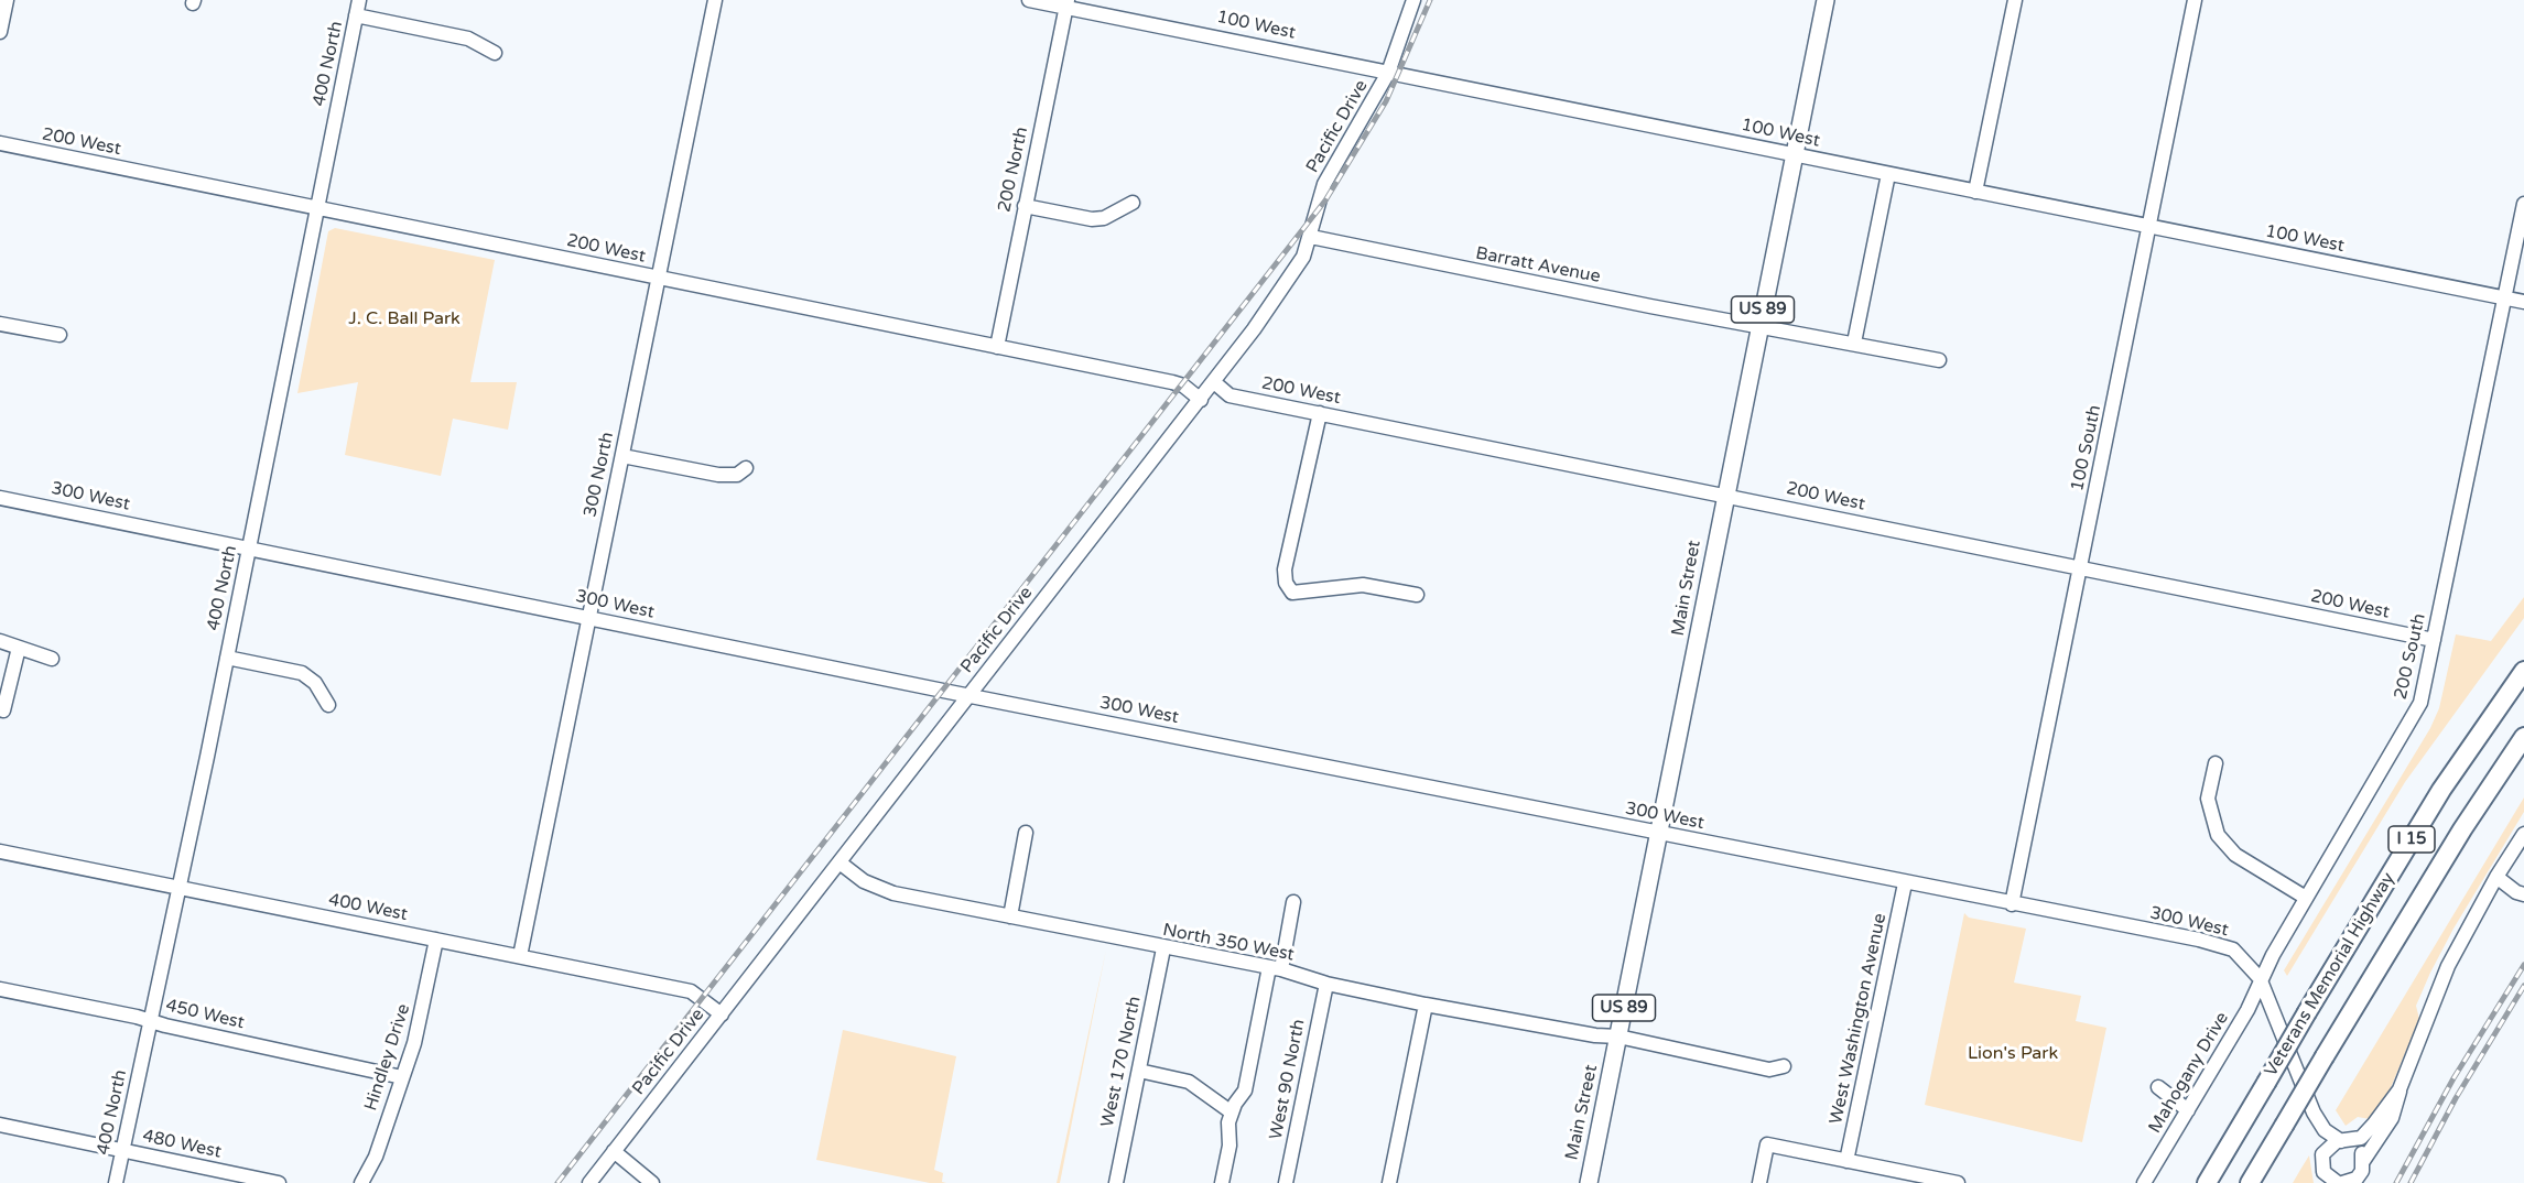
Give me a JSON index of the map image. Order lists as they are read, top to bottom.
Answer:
{
  "streets": {
    "highway": ["I 15", "Veterans Memorial Highway"],
    "main road": ["US 89", "Main Street"],
    "street": [
      "100 West",
      "400 North",
      "Pacific Drive",
      "200 West",
      "200 North",
      "Barratt Avenue",
      "100 South",
      "300 North",
      "300 West",
      "200 South",
      "400 West",
      "North 350 West",
      "450 West",
      "West Washington Avenue",
      "Hindley Drive",
      "West 170 North",
      "Mahogany Drive",
      "West 90 North",
      "480 West"
    ]
  },
  "crossings": [
    ["100 West", "Pacific Drive"],
    ["100 West", "200 North"],
    ["100 West", "100 South"],
    ["100 West", "Main Street"],
    ["100 West", "200 South"],
    ["400 North", "200 West"],
    ["400 North", "300 West"],
    ["400 North", "400 West"],
    ["400 North", "450 West"],
    ["400 North", "480 West"],
    ["Pacific Drive", "200 West"],
    ["Pacific Drive", "Barratt Avenue"],
    ["Pacific Drive", "300 West"],
    ["Pacific Drive", "400 West"],
    ["Pacific Drive", "North 350 West"],
    ["200 West", "200 North"],
    ["200 West", "100 South"],
    ["200 West", "300 North"],
    ["200 West", "Main Street"],
    ["200 West", "200 South"],
    ["Barratt Avenue", "Main Street"],
    ["100 South", "300 West"],
    ["300 North", "300 West"],
    ["300 North", "400 West"],
    ["300 West", "Main Street"],
    ["300 West", "200 South"],
    ["300 West", "West Washington Avenue"],
    ["300 West", "Mahogany Drive"],
    ["Main Street", "North 350 West"],
    ["200 South", "Mahogany Drive"],
    ["400 West", "Hindley Drive"],
    ["North 350 West", "West 170 North"],
    ["North 350 West", "West 90 North"],
    ["450 West", "Hindley Drive"]
  ],
  "parks": ["J. C. Ball Park", "Lion's Park"]
}
